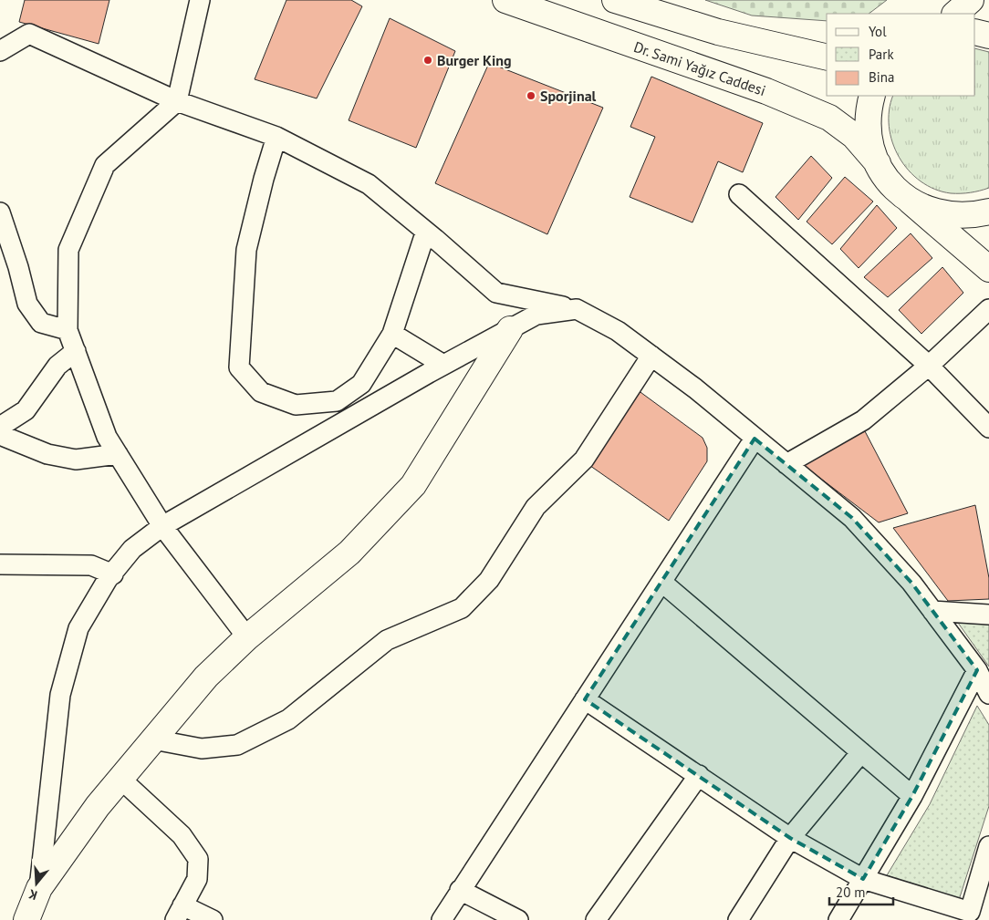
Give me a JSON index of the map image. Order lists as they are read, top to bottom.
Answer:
{
  "streets": {
    "street": ["Dr. Sami Yağız Caddesi"]
  },
  "places": ["Burger King", "Sporjinal"],
  "legend": ["Yol", "Park", "Bina"],
  "scale_bar": "20 m",
  "north": "bottom"
}
